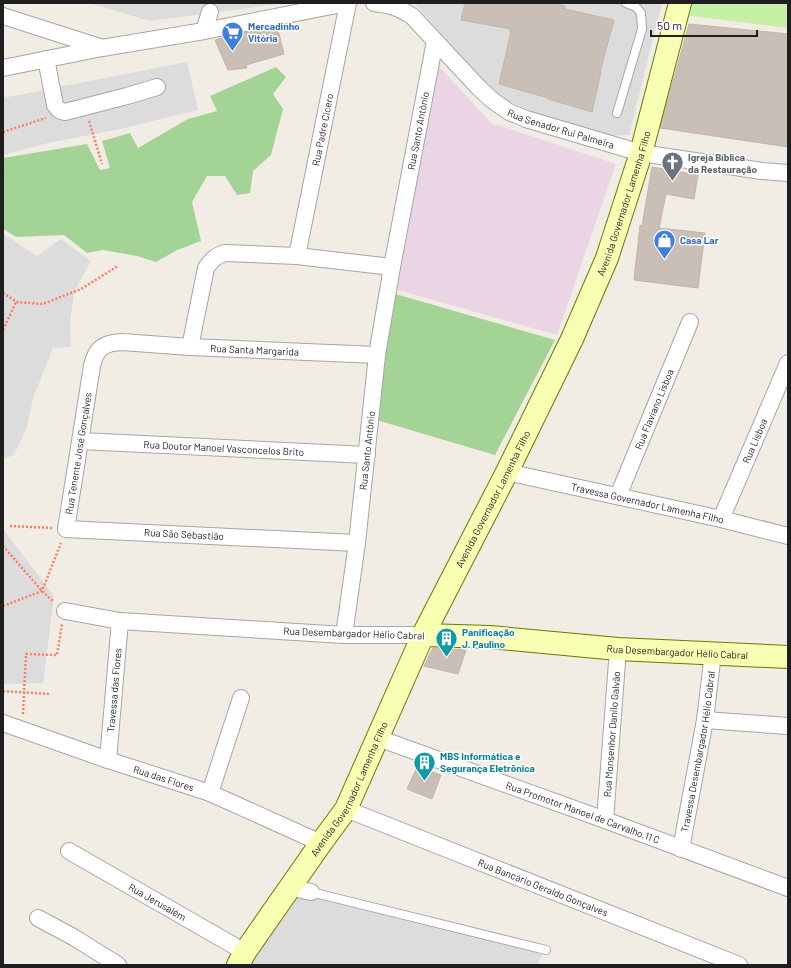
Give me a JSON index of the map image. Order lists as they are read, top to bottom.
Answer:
{
  "streets": {
    "street": [
      "Rua Senador Rui Palmeira",
      "Rua Padre Cícero",
      "Rua Santo Antônio",
      "Avenida Governador Lamenha Filho",
      "Rua Santa Margarida",
      "Rua Flaviano Lisboa",
      "Rua Lisboa",
      "Rua Doutor Manoel Vasconcelos Brito",
      "Rua Tenente José Gonçalves",
      "Travessa Governador Lamenha Filho",
      "Rua São Sebastião",
      "Rua Desembargador Hélio Cabral",
      "Travessa das Flores",
      "Rua Monsenhor Danilo Galvão",
      "Travessa Desembargador Hélio Cabral",
      "Rua das Flores",
      "Rua Promotor Manoel de Carvalho,11 C",
      "Rua Bancário Geraldo Gonçalves",
      "Rua Jerusalém"
    ]
  },
  "crossings": [
    ["Rua Senador Rui Palmeira", "Rua Santo Antônio"],
    ["Rua Senador Rui Palmeira", "Avenida Governador Lamenha Filho"],
    ["Rua Santo Antônio", "Rua Santa Margarida"],
    ["Rua Santo Antônio", "Rua Doutor Manoel Vasconcelos Brito"],
    ["Rua Santo Antônio", "Rua São Sebastião"],
    ["Rua Santo Antônio", "Rua Desembargador Hélio Cabral"],
    ["Avenida Governador Lamenha Filho", "Travessa Governador Lamenha Filho"],
    ["Avenida Governador Lamenha Filho", "Rua Desembargador Hélio Cabral"],
    ["Avenida Governador Lamenha Filho", "Rua das Flores"],
    ["Avenida Governador Lamenha Filho", "Rua Promotor Manoel de Carvalho,11 C"],
    ["Avenida Governador Lamenha Filho", "Rua Bancário Geraldo Gonçalves"],
    ["Avenida Governador Lamenha Filho", "Rua Jerusalém"],
    ["Rua Santa Margarida", "Rua Tenente José Gonçalves"],
    ["Rua Flaviano Lisboa", "Travessa Governador Lamenha Filho"],
    ["Rua Lisboa", "Travessa Governador Lamenha Filho"],
    ["Rua Doutor Manoel Vasconcelos Brito", "Rua Tenente José Gonçalves"],
    ["Rua Tenente José Gonçalves", "Rua São Sebastião"],
    ["Rua Desembargador Hélio Cabral", "Travessa das Flores"],
    ["Rua Desembargador Hélio Cabral", "Rua Monsenhor Danilo Galvão"],
    ["Rua Desembargador Hélio Cabral", "Travessa Desembargador Hélio Cabral"],
    ["Travessa das Flores", "Rua das Flores"],
    ["Rua Monsenhor Danilo Galvão", "Rua Promotor Manoel de Carvalho,11 C"],
    ["Travessa Desembargador Hélio Cabral", "Rua Promotor Manoel de Carvalho,11 C"]
  ],
  "places": {
    "supermarket": ["Mercadinho Vitória"],
    "church": ["Igreja Bíblica da Restauração"],
    "shop": ["Casa Lar"],
    "building": ["Panificação J. Paulino", "MBS Informática e Segurança Eletrônica"]
  },
  "scale_bar": "50 m"
}
